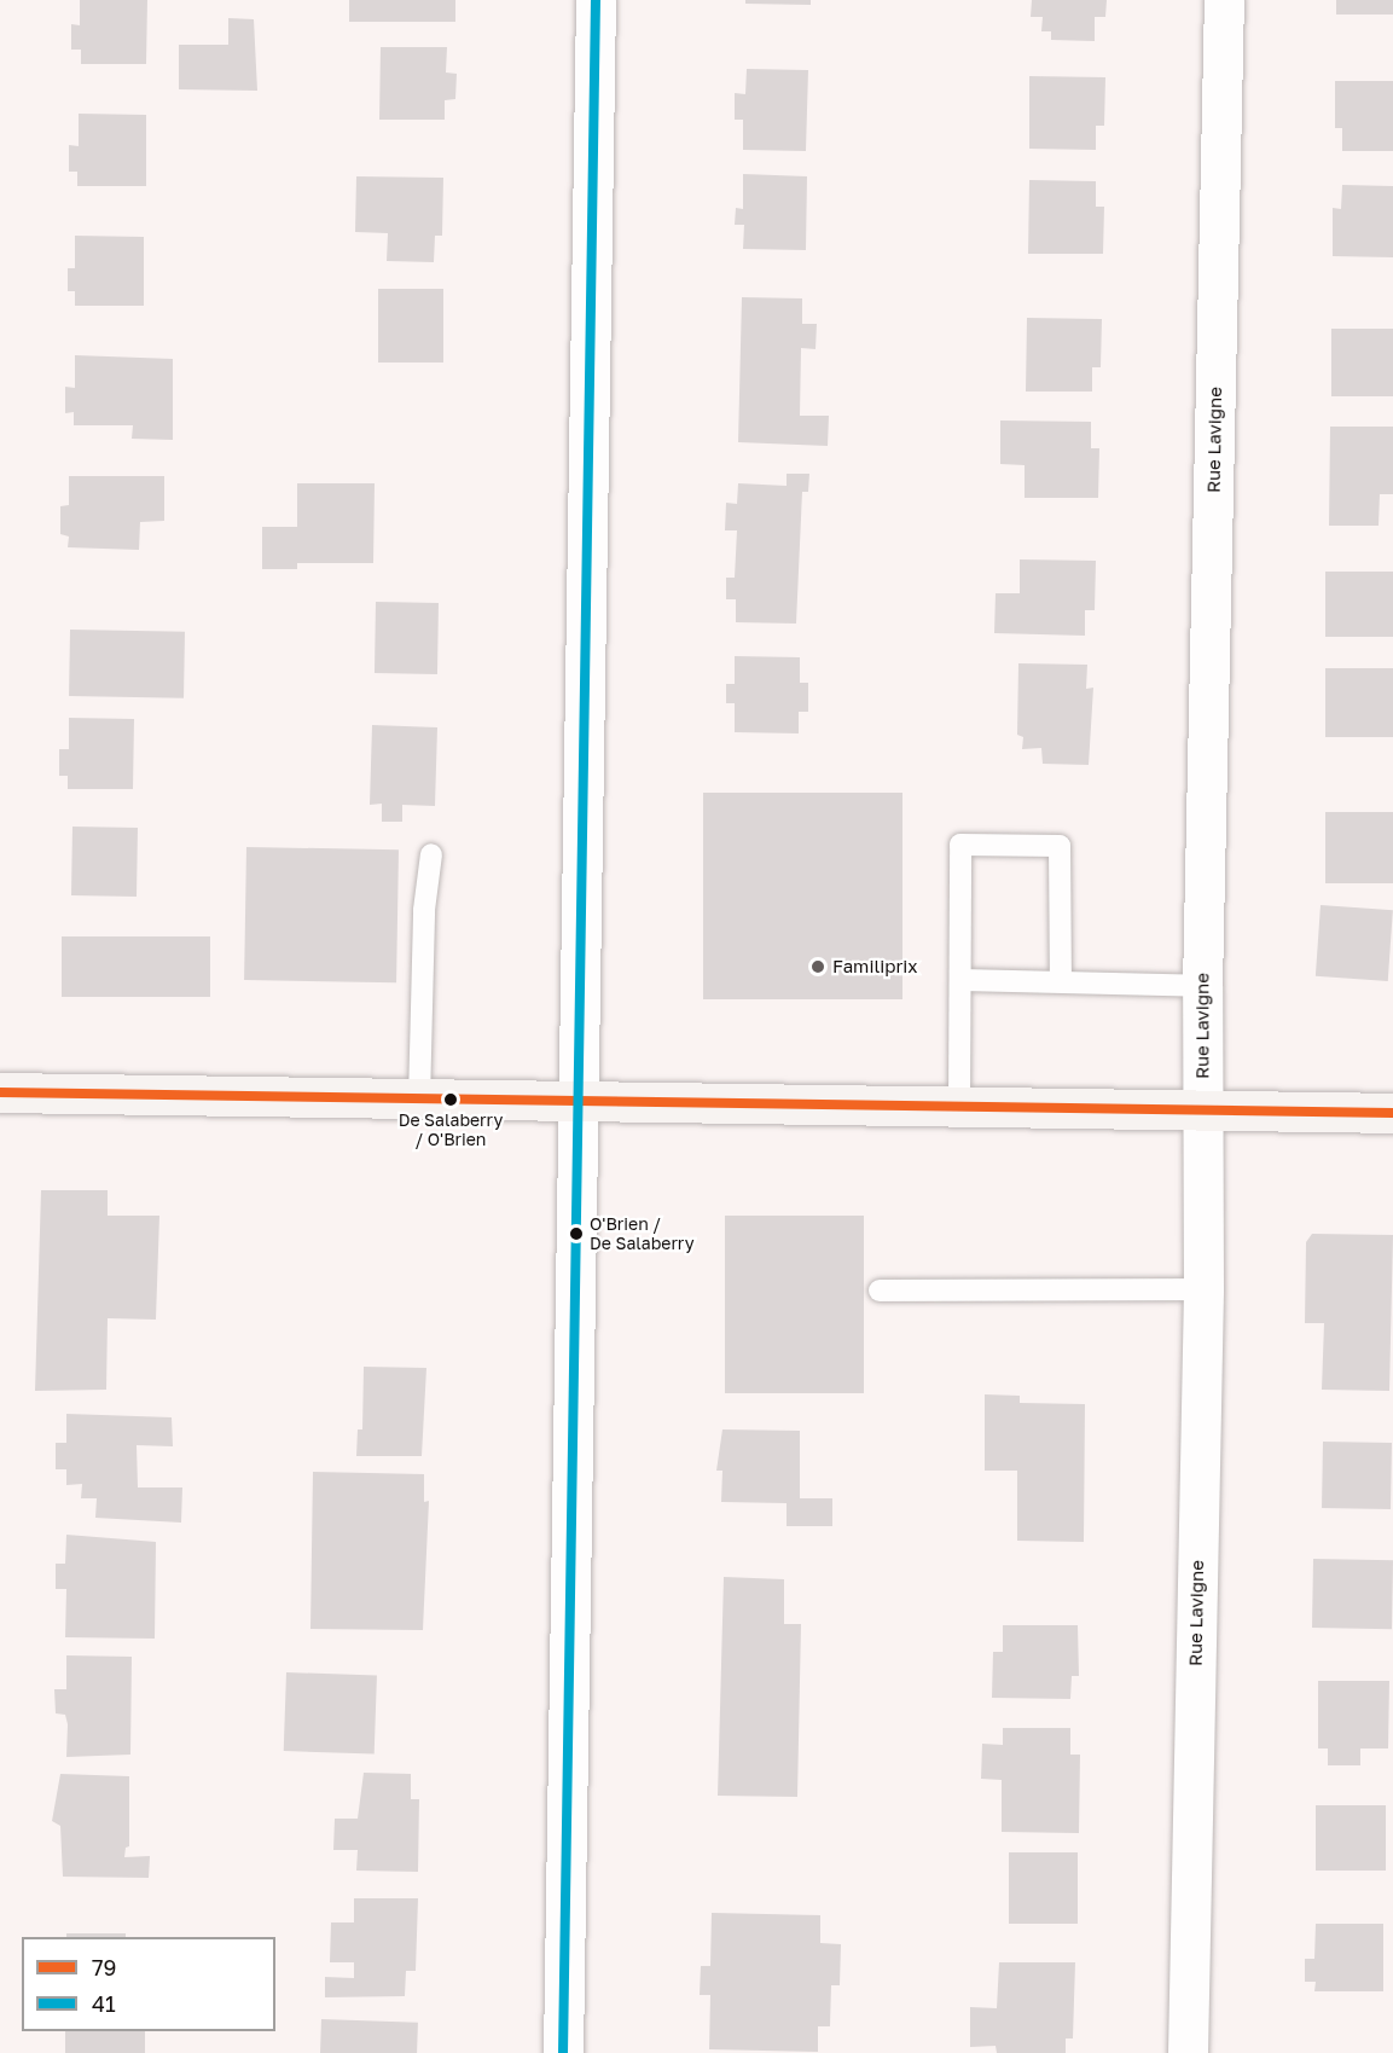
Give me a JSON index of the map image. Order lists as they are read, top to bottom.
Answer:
{
  "streets": {
    "street": ["Rue Lavigne"]
  },
  "places": ["Familiprix", "De Salaberry / O'Brien", "O'Brien / De Salaberry"],
  "lines": ["transit line 41", "transit line 79"],
  "legend": ["79", "41"]
}
